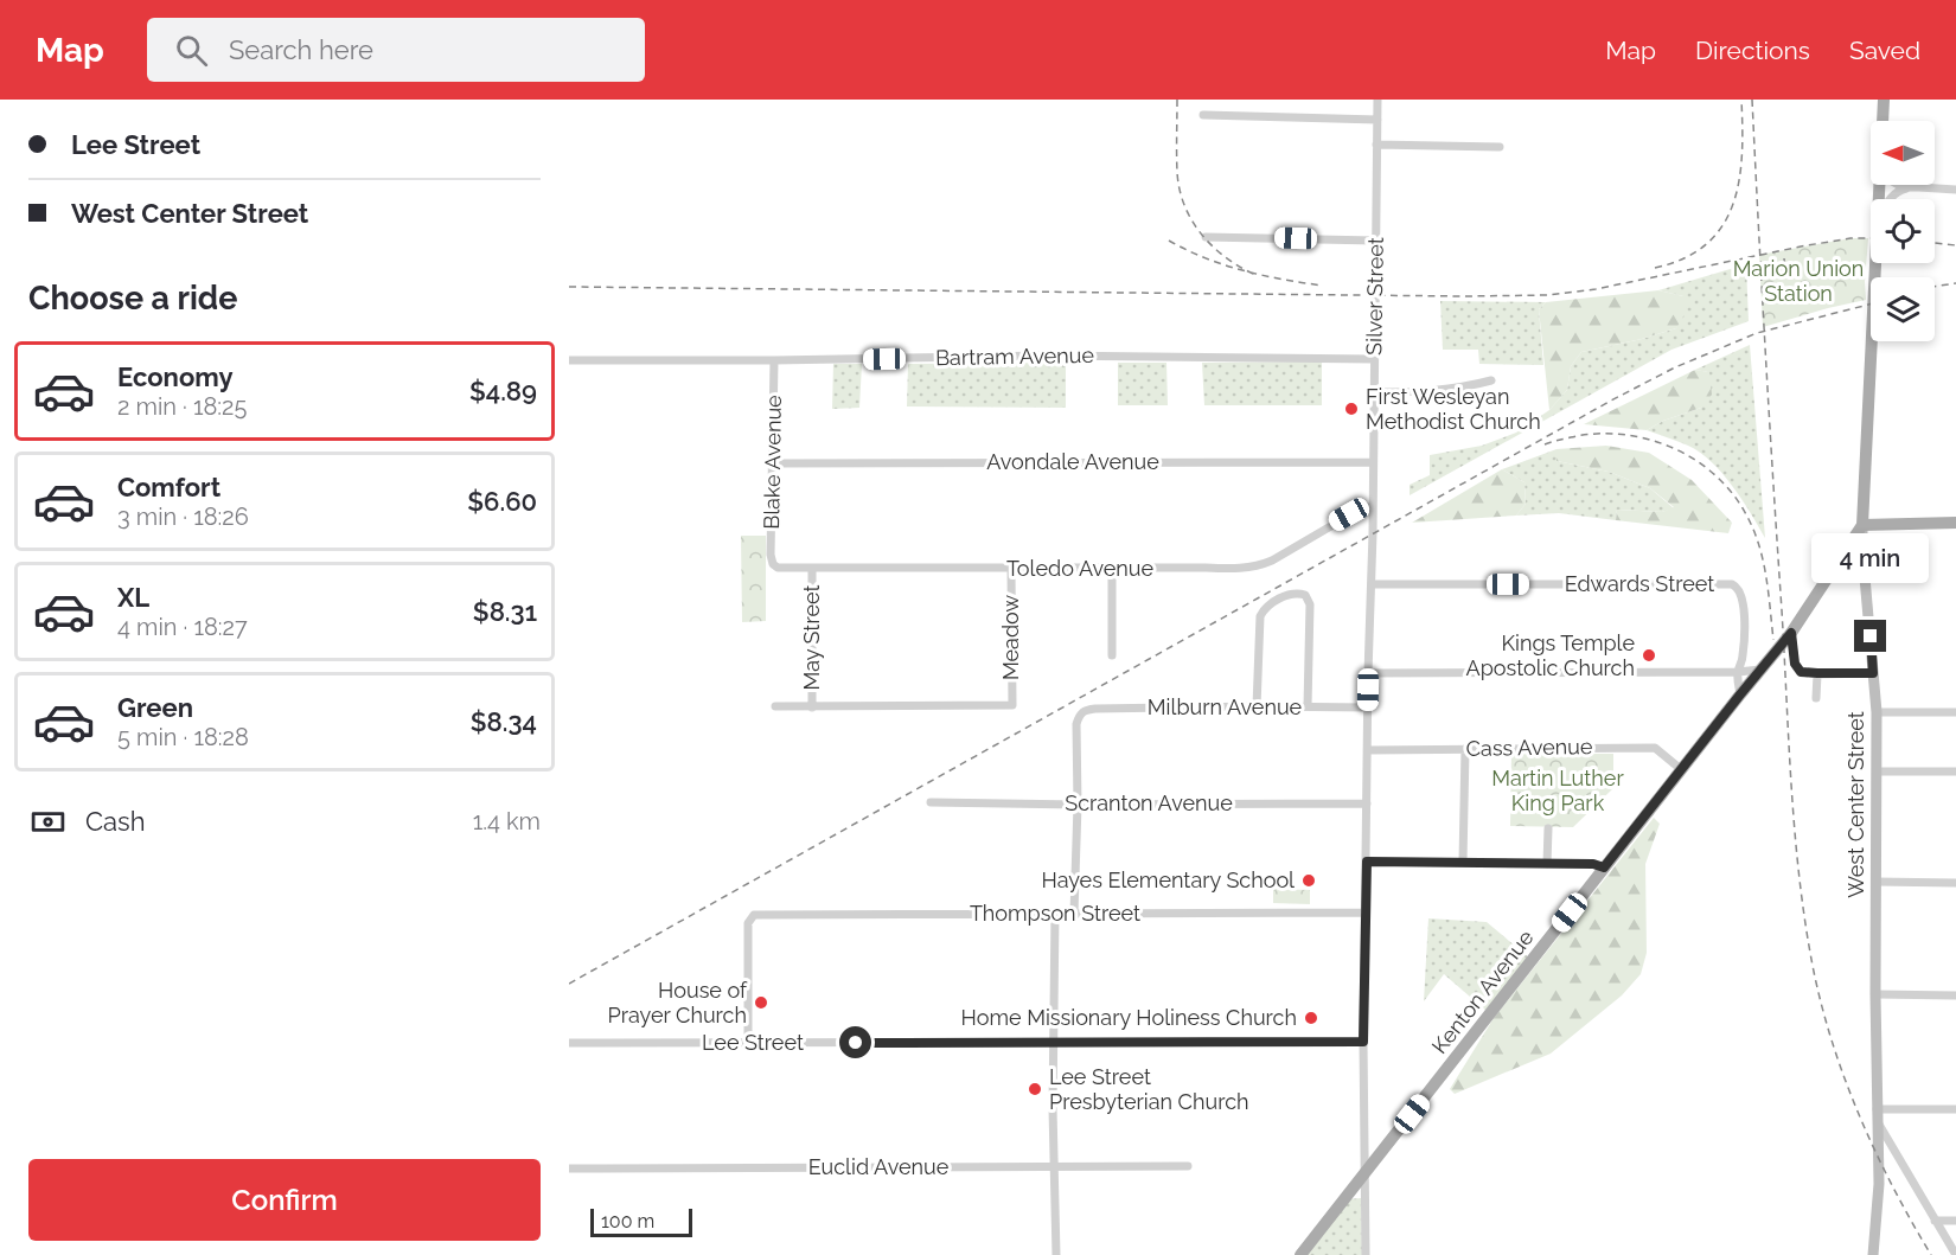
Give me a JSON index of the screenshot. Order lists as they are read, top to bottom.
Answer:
{
  "streets": {
    "main road": ["West Center Street", "Kenton Avenue"],
    "street": [
      "Silver Street",
      "Bartram Avenue",
      "Blake Avenue",
      "Avondale Avenue",
      "Toledo Avenue",
      "Edwards Street",
      "May Street",
      "Meadow",
      "Milburn Avenue",
      "Cass Avenue",
      "Scranton Avenue",
      "Thompson Street",
      "Lee Street",
      "Euclid Avenue"
    ]
  },
  "crossings": [
    ["Silver Street", "Bartram Avenue"],
    ["Silver Street", "Avondale Avenue"],
    ["Silver Street", "Toledo Avenue"],
    ["Silver Street", "Edwards Street"],
    ["Silver Street", "Milburn Avenue"],
    ["Silver Street", "Cass Avenue"],
    ["Silver Street", "Scranton Avenue"],
    ["Silver Street", "Thompson Street"],
    ["Silver Street", "Kenton Avenue"],
    ["Silver Street", "Lee Street"],
    ["Bartram Avenue", "Blake Avenue"],
    ["Blake Avenue", "Avondale Avenue"],
    ["Blake Avenue", "Toledo Avenue"],
    ["Toledo Avenue", "May Street"],
    ["Toledo Avenue", "Meadow"],
    ["May Street", "Meadow"],
    ["Milburn Avenue", "Scranton Avenue"],
    ["Cass Avenue", "Kenton Avenue"],
    ["West Center Street", "Kenton Avenue"],
    ["Thompson Street", "Lee Street"]
  ],
  "parks": ["Marion Union Station", "Martin Luther King Park"],
  "places": [
    "First Wesleyan Methodist Church",
    "Kings Temple Apostolic Church",
    "Hayes Elementary School",
    "House of Prayer Church",
    "Home Missionary Holiness Church",
    "Lee Street Presbyterian Church"
  ],
  "scale_bar": "100 m",
  "north": "left",
  "page": {
    "header": "Map",
    "search": "Search here",
    "nav": ["Map", "Directions", "Saved"],
    "banner": ["Lee Street", "West Center Street"],
    "heading": "Choose a ride",
    "list": [
      {
        "name": "Economy",
        "note": "2 min · 18:25",
        "value": "$4.89"
      },
      {
        "name": "Comfort",
        "note": "3 min · 18:26",
        "value": "$6.60"
      },
      {
        "name": "XL",
        "note": "4 min · 18:27",
        "value": "$8.31"
      },
      {
        "name": "Green",
        "note": "5 min · 18:28",
        "value": "$8.34"
      }
    ],
    "bubble": "4 min",
    "pay": ["Cash", "1.4 km"],
    "buttons": "Confirm",
    "scale": "100 m"
  }
}
